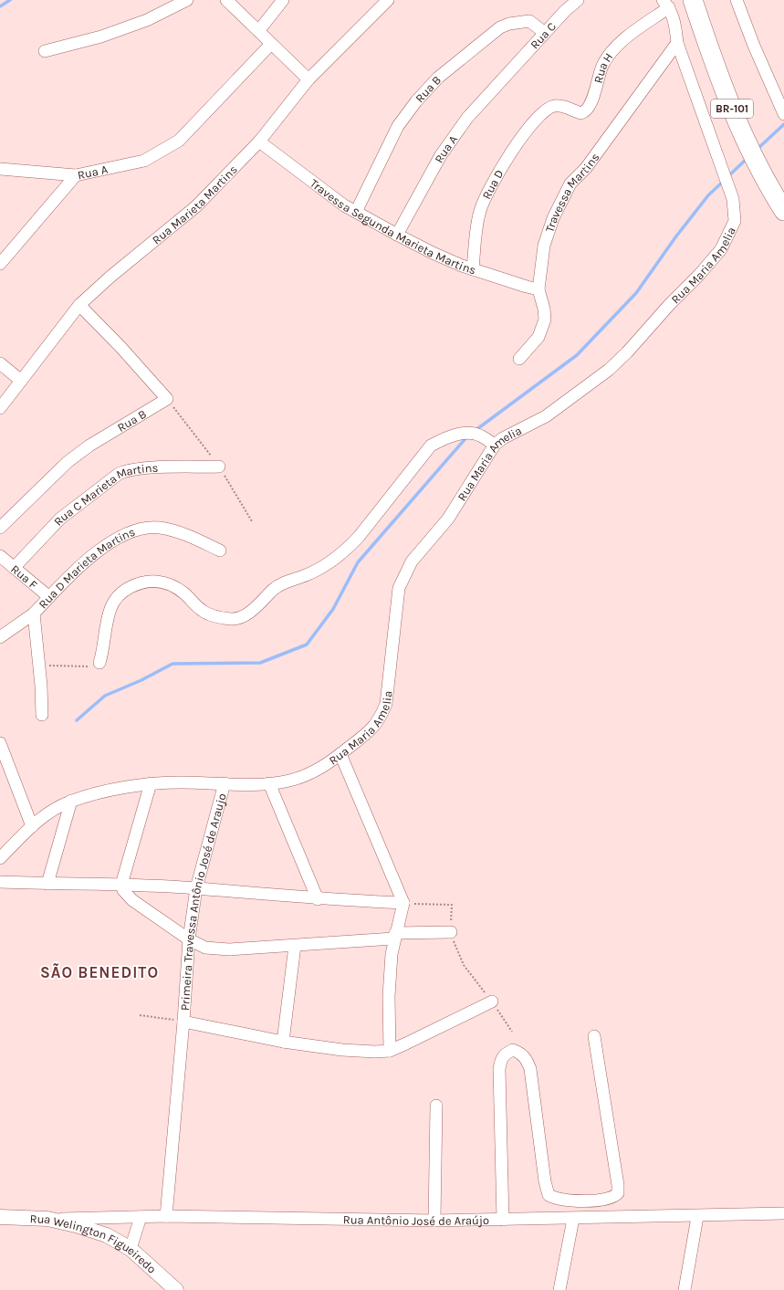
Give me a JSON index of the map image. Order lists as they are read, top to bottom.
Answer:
{
  "streets": {
    "highway": ["BR-101"],
    "street": [
      "Rua C",
      "Rua H",
      "Rua B",
      "Rua A",
      "Rua D",
      "Travessa Martins",
      "Rua Marieta Martins",
      "Travessa Segunda Marieta Martins",
      "Rua Maria Amelia",
      "Rua C Marieta Martins",
      "Rua D Marieta Martins",
      "Rua F",
      "Primeira Travessa Antônio José de Araujo",
      "Rua Antônio José de Araújo",
      "Rua Welington Figueiredo"
    ]
  },
  "crossings": [
    ["Rua C", "Rua B"],
    ["Rua C", "Rua A"],
    ["Rua H", "Rua D"],
    ["Rua B", "Rua Marieta Martins"],
    ["Rua B", "Travessa Segunda Marieta Martins"],
    ["Rua A", "Travessa Segunda Marieta Martins"],
    ["Rua D", "Travessa Segunda Marieta Martins"],
    ["Travessa Martins", "Travessa Segunda Marieta Martins"],
    ["Travessa Martins", "Rua Maria Amelia"],
    ["Rua Marieta Martins", "Travessa Segunda Marieta Martins"],
    ["Rua Maria Amelia", "Primeira Travessa Antônio José de Araujo"],
    ["Rua C Marieta Martins", "Rua F"],
    ["Rua D Marieta Martins", "Rua F"],
    ["Primeira Travessa Antônio José de Araujo", "Rua Antônio José de Araújo"],
    ["Rua Antônio José de Araújo", "Rua Welington Figueiredo"]
  ],
  "districts": ["SÃO BENEDITO"]
}
